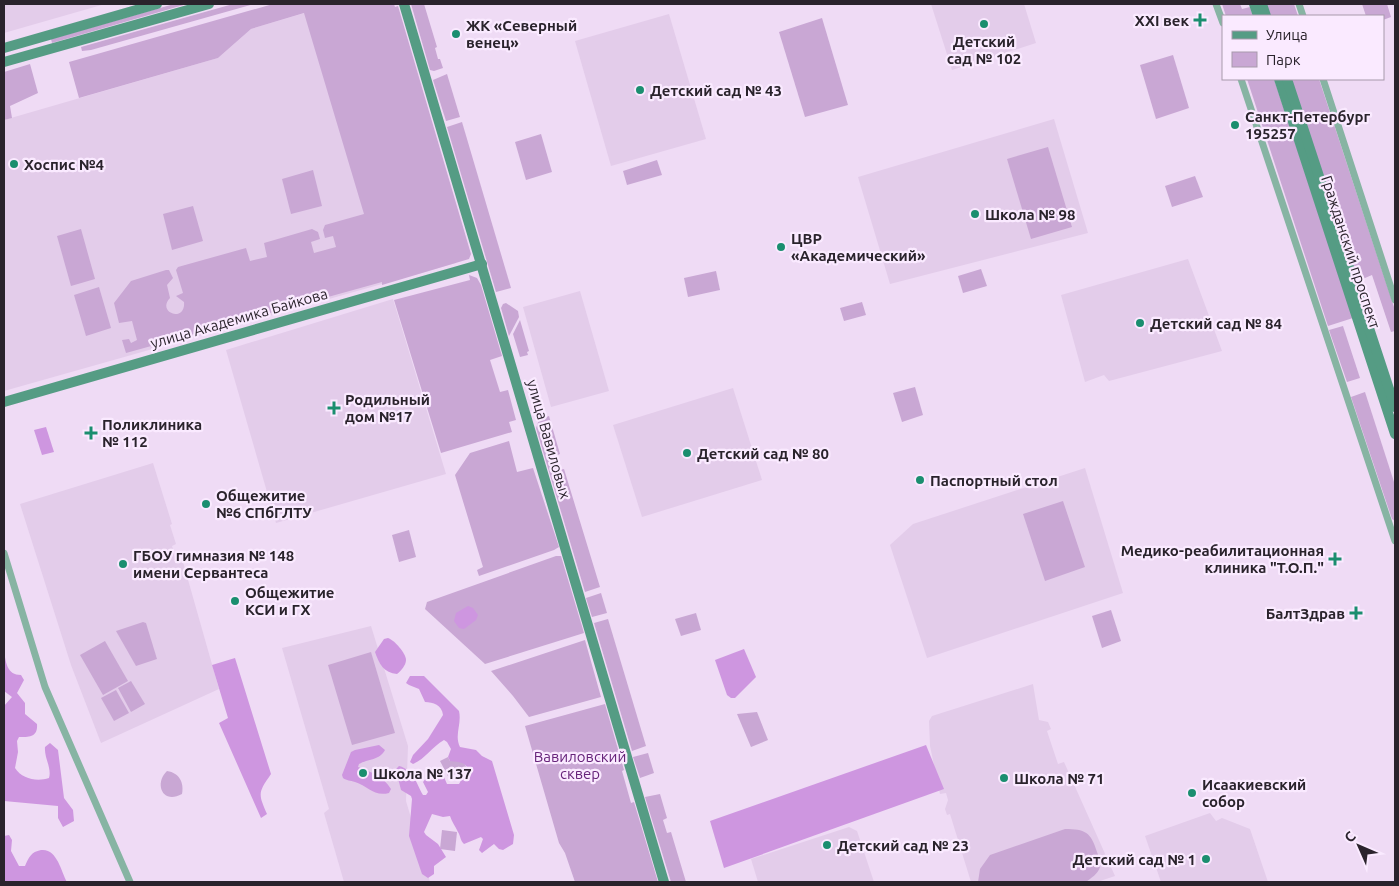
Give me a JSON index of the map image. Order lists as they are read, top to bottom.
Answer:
{
  "streets": {
    "street": ["Гражданский проспект", "улица Академика Байкова", "улица Вавиловых"]
  },
  "crossings": [
    ["улица Академика Байкова", "улица Вавиловых"]
  ],
  "parks": ["Вавиловский сквер"],
  "places": {
    "health": [
      "XXI век",
      "Родильный дом №17",
      "Поликлиника № 112",
      "Медико-реабилитационная клиника \"Т.О.П.\"",
      "БалтЗдрав"
    ],
    "other": [
      "Детский сад № 102",
      "ЖК «Северный венец»",
      "Детский сад № 43",
      "Санкт-Петербург 195257",
      "Хоспис №4",
      "Школа № 98",
      "ЦВР «Академический»",
      "Детский сад № 84",
      "Детский сад № 80",
      "Паспортный стол",
      "Общежитие №6 СПбГЛТУ",
      "ГБОУ гимназия № 148 имени Сервантеса",
      "Общежитие КСИ и ГХ",
      "Школа № 137",
      "Школа № 71",
      "Исаакиевский собор",
      "Детский сад № 23",
      "Детский сад № 1"
    ]
  },
  "legend": ["Улица", "Парк"],
  "north": "top left"
}
